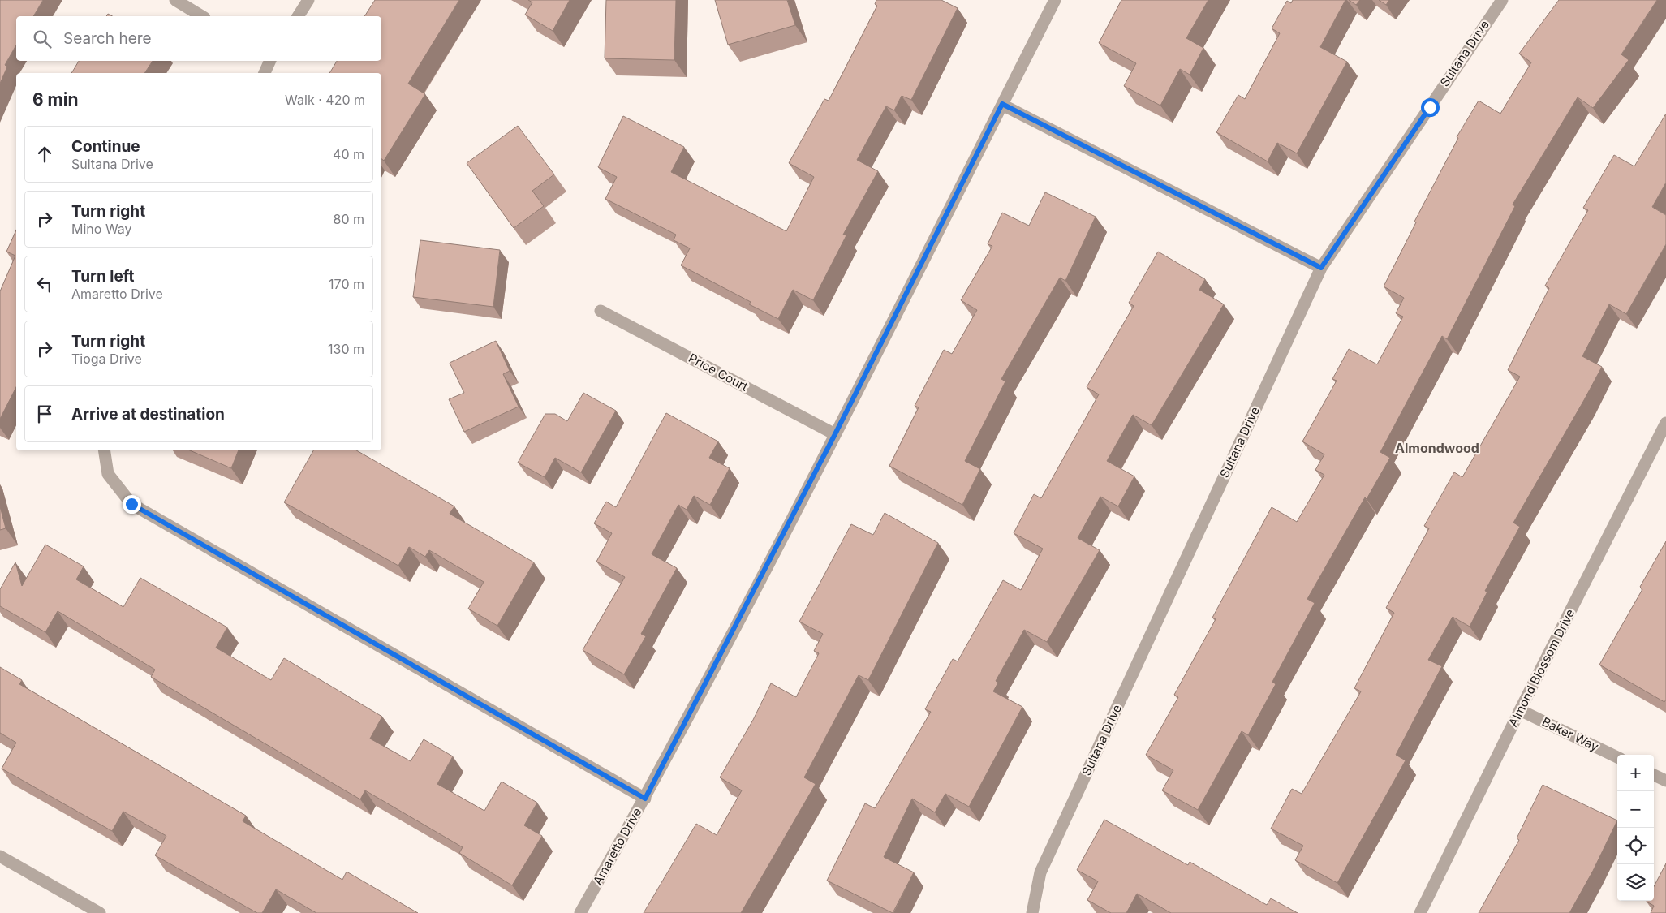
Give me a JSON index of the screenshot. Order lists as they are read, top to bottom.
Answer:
{
  "streets": {
    "street": [
      "Sultana Drive",
      "Price Court",
      "Almond Blossom Drive",
      "Baker Way",
      "Amaretto Drive"
    ]
  },
  "crossings": [
    ["Price Court", "Amaretto Drive"],
    ["Almond Blossom Drive", "Baker Way"]
  ],
  "districts": ["Almondwood"],
  "page": {
    "search": "Search here",
    "heading": ["6 min", "Walk · 420 m"],
    "list": [
      ["Continue", "Sultana Drive", "40 m"],
      ["Turn right", "Mino Way", "80 m"],
      ["Turn left", "Amaretto Drive", "170 m"],
      ["Turn right", "Tioga Drive", "130 m"],
      "Arrive at destination"
    ],
    "map_buttons": ["+", "−"]
  }
}
